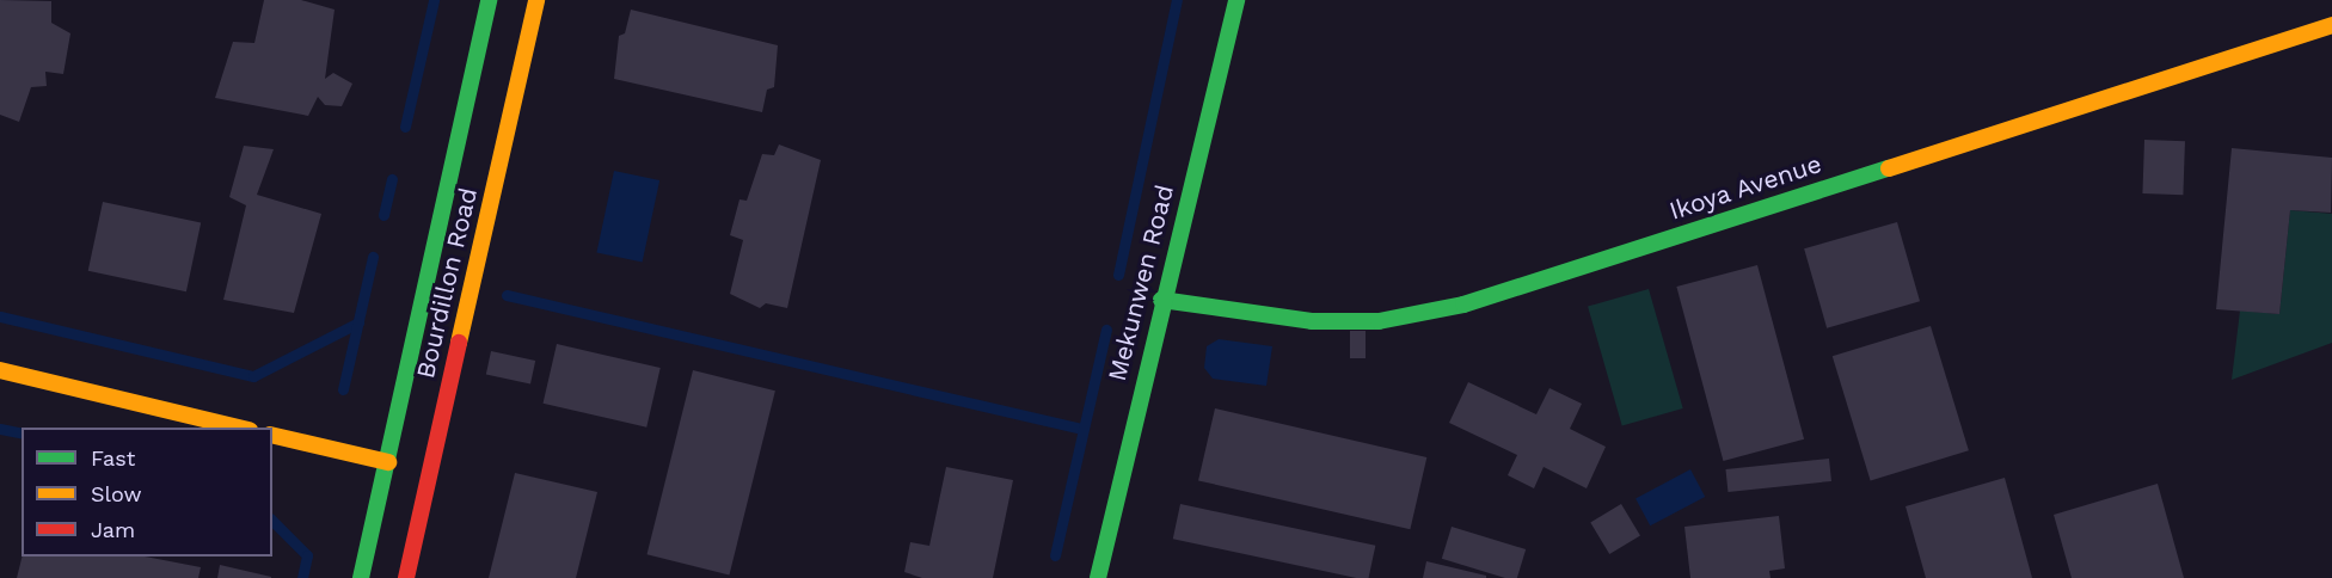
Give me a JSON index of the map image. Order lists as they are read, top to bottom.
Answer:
{
  "streets": {
    "street": ["Ikoya Avenue", "Bourdillon Road", "Mekunwen Road"]
  },
  "crossings": [
    ["Ikoya Avenue", "Mekunwen Road"]
  ],
  "legend": ["Fast", "Slow", "Jam"]
}
